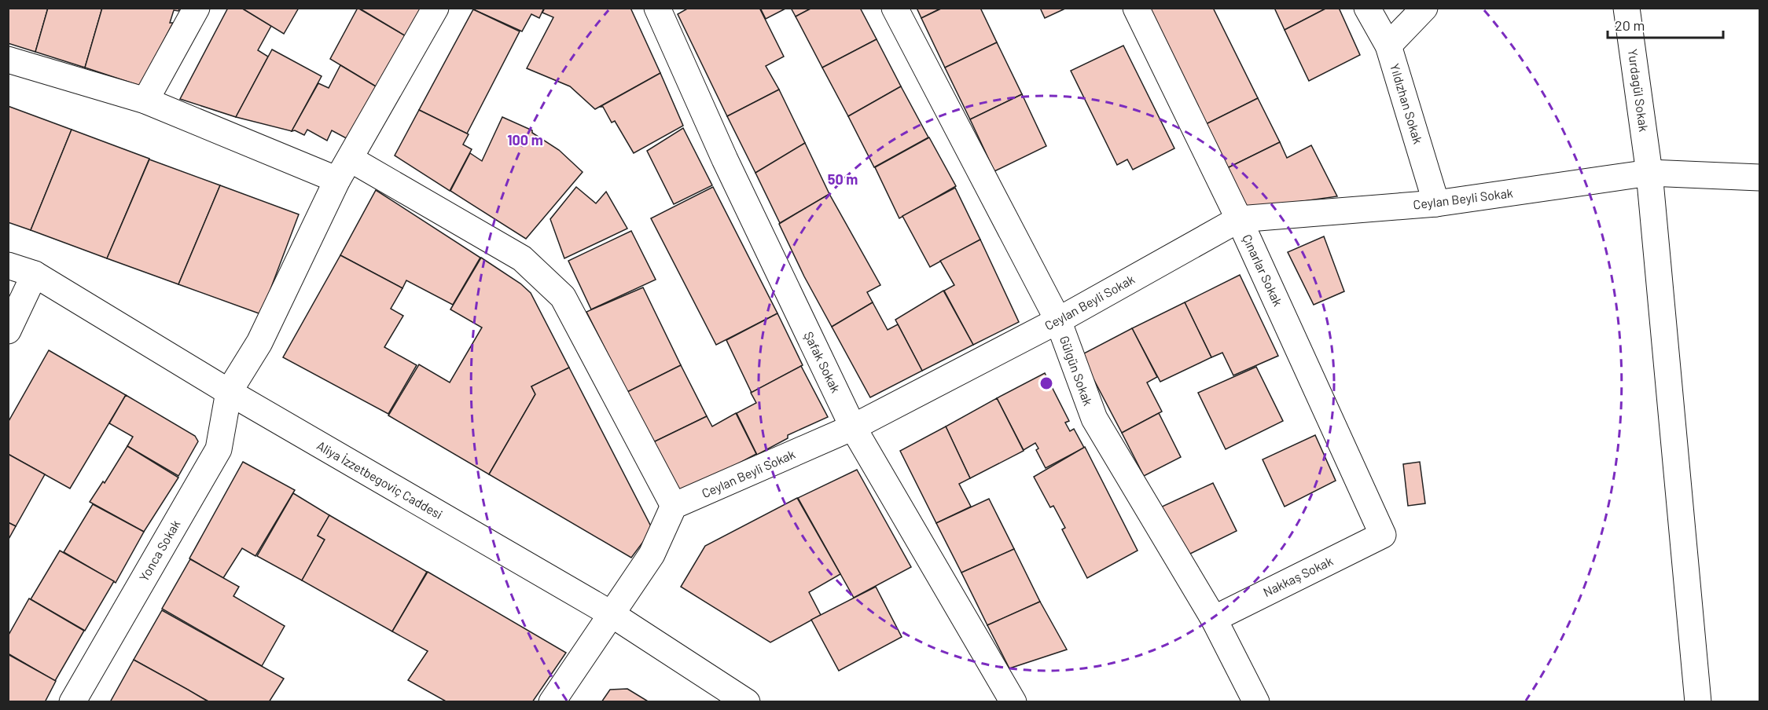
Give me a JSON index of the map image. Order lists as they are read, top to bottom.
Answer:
{
  "streets": {
    "street": [
      "Yurdagül Sokak",
      "Yıldızhan Sokak",
      "Ceylan Beyli Sokak",
      "Çınarlar Sokak",
      "Şafak Sokak",
      "Gülgün Sokak",
      "Aliya İzzetbegoviç Caddesi",
      "Yonca Sokak",
      "Nakkaş Sokak"
    ]
  },
  "crossings": [
    ["Yurdagül Sokak", "Ceylan Beyli Sokak"],
    ["Yıldızhan Sokak", "Ceylan Beyli Sokak"],
    ["Ceylan Beyli Sokak", "Çınarlar Sokak"],
    ["Ceylan Beyli Sokak", "Şafak Sokak"],
    ["Ceylan Beyli Sokak", "Gülgün Sokak"],
    ["Çınarlar Sokak", "Nakkaş Sokak"],
    ["Gülgün Sokak", "Nakkaş Sokak"],
    ["Aliya İzzetbegoviç Caddesi", "Yonca Sokak"]
  ],
  "scale_bar": "20 m",
  "rings": ["100 m", "50 m"]
}
